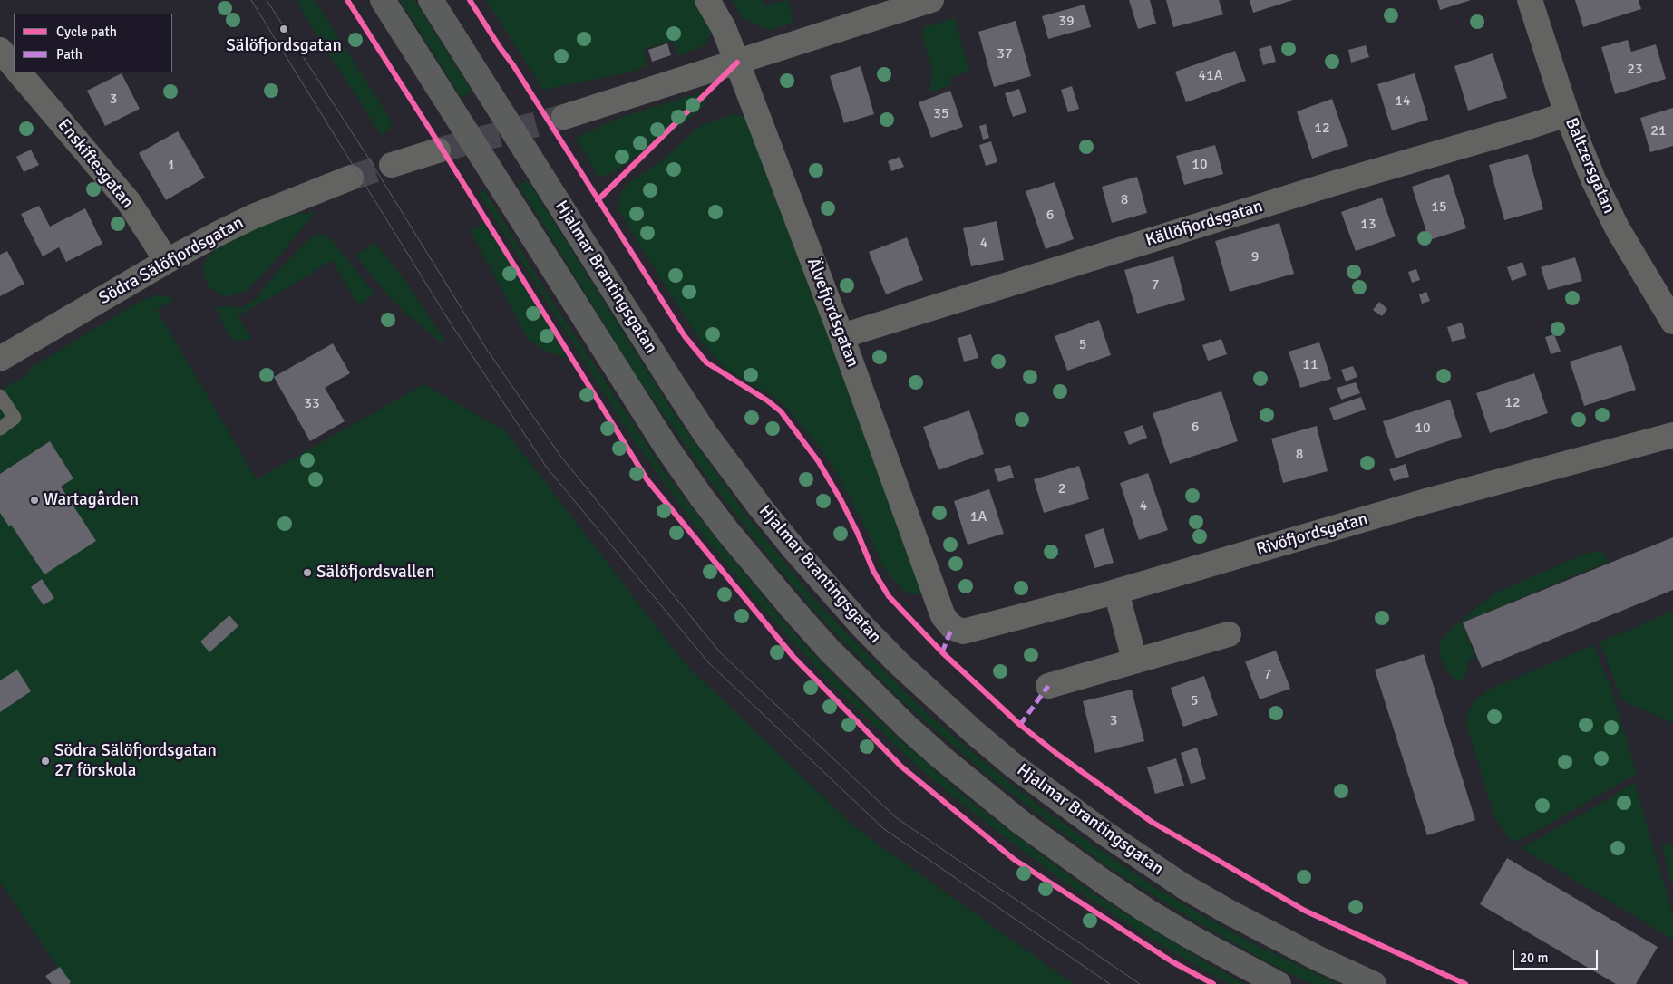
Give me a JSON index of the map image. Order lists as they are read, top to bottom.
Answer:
{
  "streets": {
    "main road": ["Hjalmar Brantingsgatan"],
    "street": [
      "Enskiftesgatan",
      "Baltzersgatan",
      "Källöfjordsgatan",
      "Södra Sälöfjordsgatan",
      "Älvefjordsgatan",
      "Rivöfjordsgatan"
    ]
  },
  "crossings": [
    ["Enskiftesgatan", "Södra Sälöfjordsgatan"],
    ["Baltzersgatan", "Källöfjordsgatan"],
    ["Källöfjordsgatan", "Älvefjordsgatan"],
    ["Älvefjordsgatan", "Rivöfjordsgatan"]
  ],
  "places": [
    "Sälöfjordsgatan",
    "Wartagården",
    "Sälöfjordsvallen",
    "Södra Sälöfjordsgatan 27 förskola"
  ],
  "house_numbers": [
    "39",
    "37",
    "23",
    "41A",
    "3",
    "14",
    "35",
    "12",
    "21",
    "10",
    "1",
    "8",
    "15",
    "6",
    "13",
    "4",
    "9",
    "7",
    "5",
    "11",
    "12",
    "33",
    "6",
    "10",
    "8",
    "2",
    "4",
    "1A",
    "7",
    "5",
    "3"
  ],
  "legend": ["Cycle path", "Path"],
  "scale_bar": "20 m"
}
